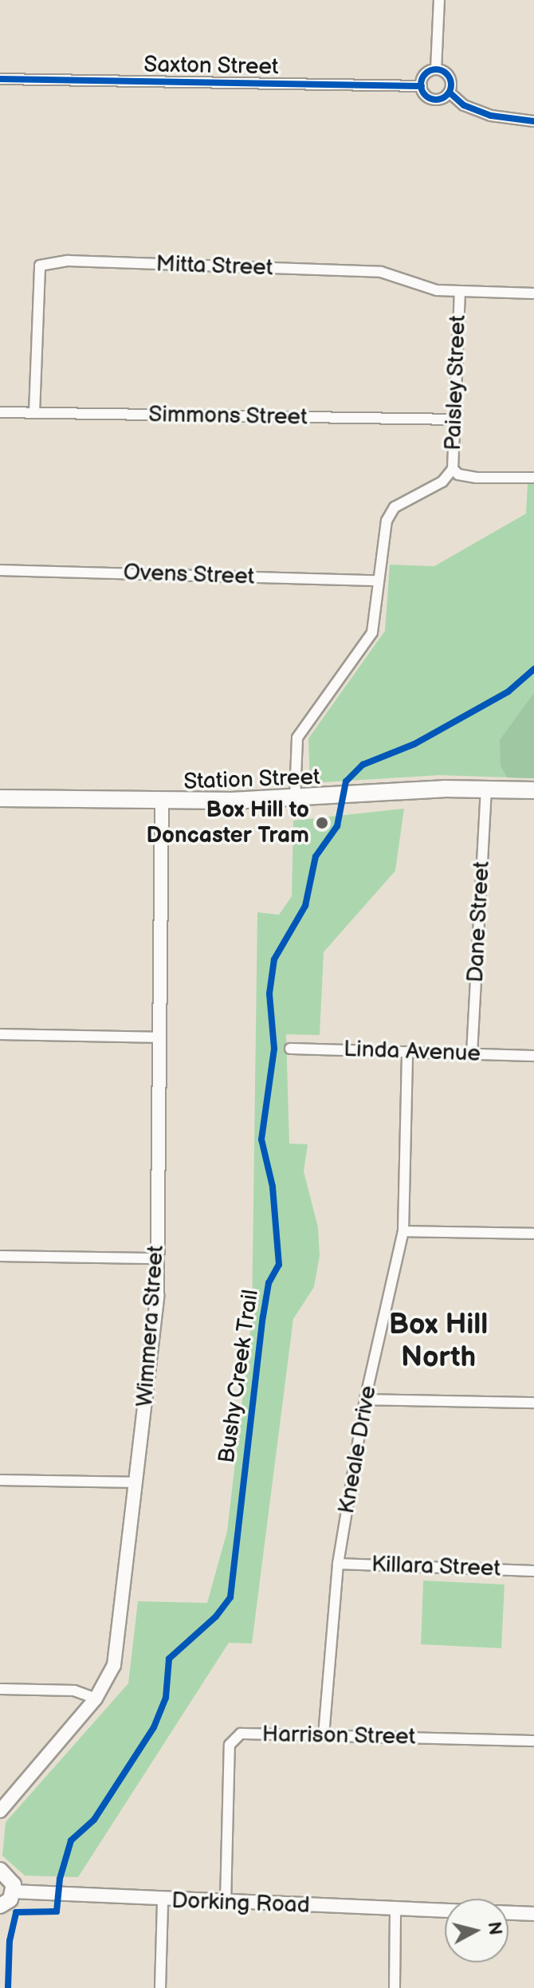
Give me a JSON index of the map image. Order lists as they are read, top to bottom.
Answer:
{
  "streets": {
    "main road": ["Station Street"],
    "street": [
      "Saxton Street",
      "Mitta Street",
      "Paisley Street",
      "Simmons Street",
      "Ovens Street",
      "Dane Street",
      "Linda Avenue",
      "Wimmera Street",
      "Kneale Drive",
      "Killara Street",
      "Harrison Street",
      "Dorking Road"
    ],
    "cycle path": ["Bushy Creek Trail"]
  },
  "crossings": [
    ["Mitta Street", "Paisley Street"],
    ["Mitta Street", "Simmons Street"],
    ["Paisley Street", "Simmons Street"],
    ["Paisley Street", "Ovens Street"],
    ["Paisley Street", "Station Street"],
    ["Station Street", "Dane Street"],
    ["Station Street", "Wimmera Street"],
    ["Dane Street", "Linda Avenue"],
    ["Linda Avenue", "Kneale Drive"],
    ["Kneale Drive", "Killara Street"],
    ["Kneale Drive", "Harrison Street"],
    ["Harrison Street", "Dorking Road"]
  ],
  "districts": ["Box Hill North"],
  "places": ["Box Hill to Doncaster Tram"],
  "north": "right"
}
